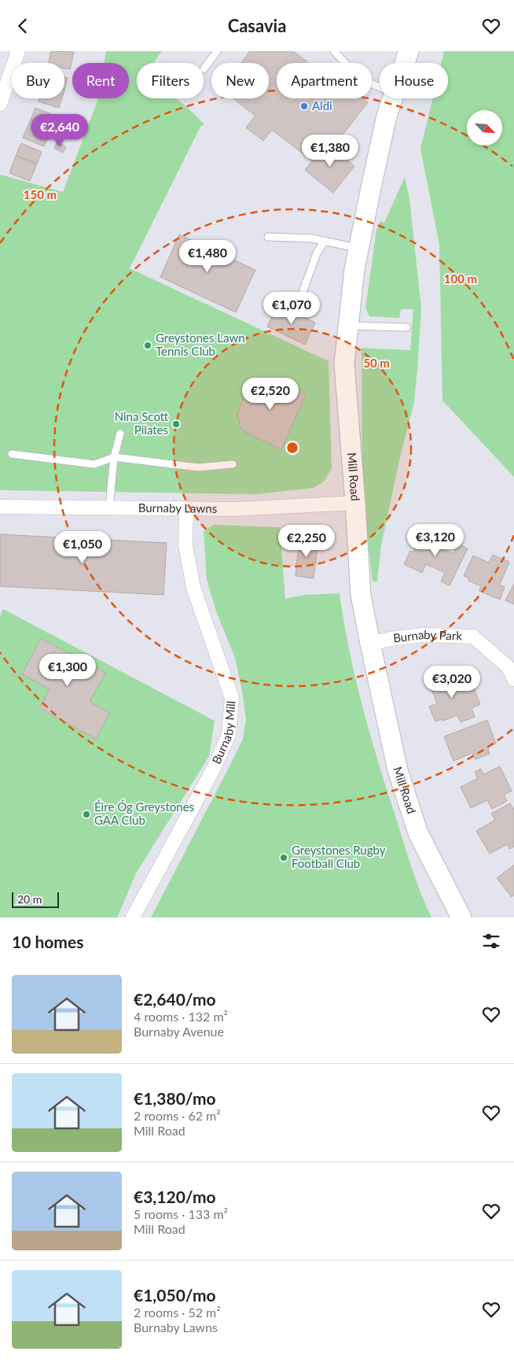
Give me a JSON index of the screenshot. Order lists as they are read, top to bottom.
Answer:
{
  "streets": {
    "main road": ["Mill Road"],
    "street": ["Burnaby Lawns", "Burnaby Park", "Burnaby Mill"]
  },
  "crossings": [
    ["Mill Road", "Burnaby Lawns"],
    ["Mill Road", "Burnaby Park"],
    ["Burnaby Lawns", "Burnaby Mill"]
  ],
  "places": [
    "Aldi",
    "Greystones Lawn Tennis Club",
    "Nina Scott Pilates",
    "Éire Óg Greystones GAA Club",
    "Greystones Rugby Football Club"
  ],
  "scale_bar": "20 m",
  "north": "bottom right",
  "page": {
    "header": "Casavia",
    "chip": [
      "Buy",
      "Rent",
      "Filters",
      "New",
      "Apartment",
      "House"
    ],
    "price": [
      "€2,640",
      "€1,380",
      "€1,480",
      "€1,070",
      "€2,520",
      "€3,120",
      "€2,250",
      "€1,050",
      "€1,300",
      "€3,020"
    ],
    "scale": "20 m",
    "heading": "10 homes",
    "list": [
      {
        "name": "€2,640/mo",
        "note": "4 rooms · 132 m² · Burnaby Avenue"
      },
      {
        "name": "€1,380/mo",
        "note": "2 rooms · 62 m² · Mill Road"
      },
      {
        "name": "€3,120/mo",
        "note": "5 rooms · 133 m² · Mill Road"
      },
      {
        "name": "€1,050/mo",
        "note": "2 rooms · 52 m² · Burnaby Lawns"
      }
    ]
  },
  "rings": ["150 m", "100 m", "50 m"]
}
